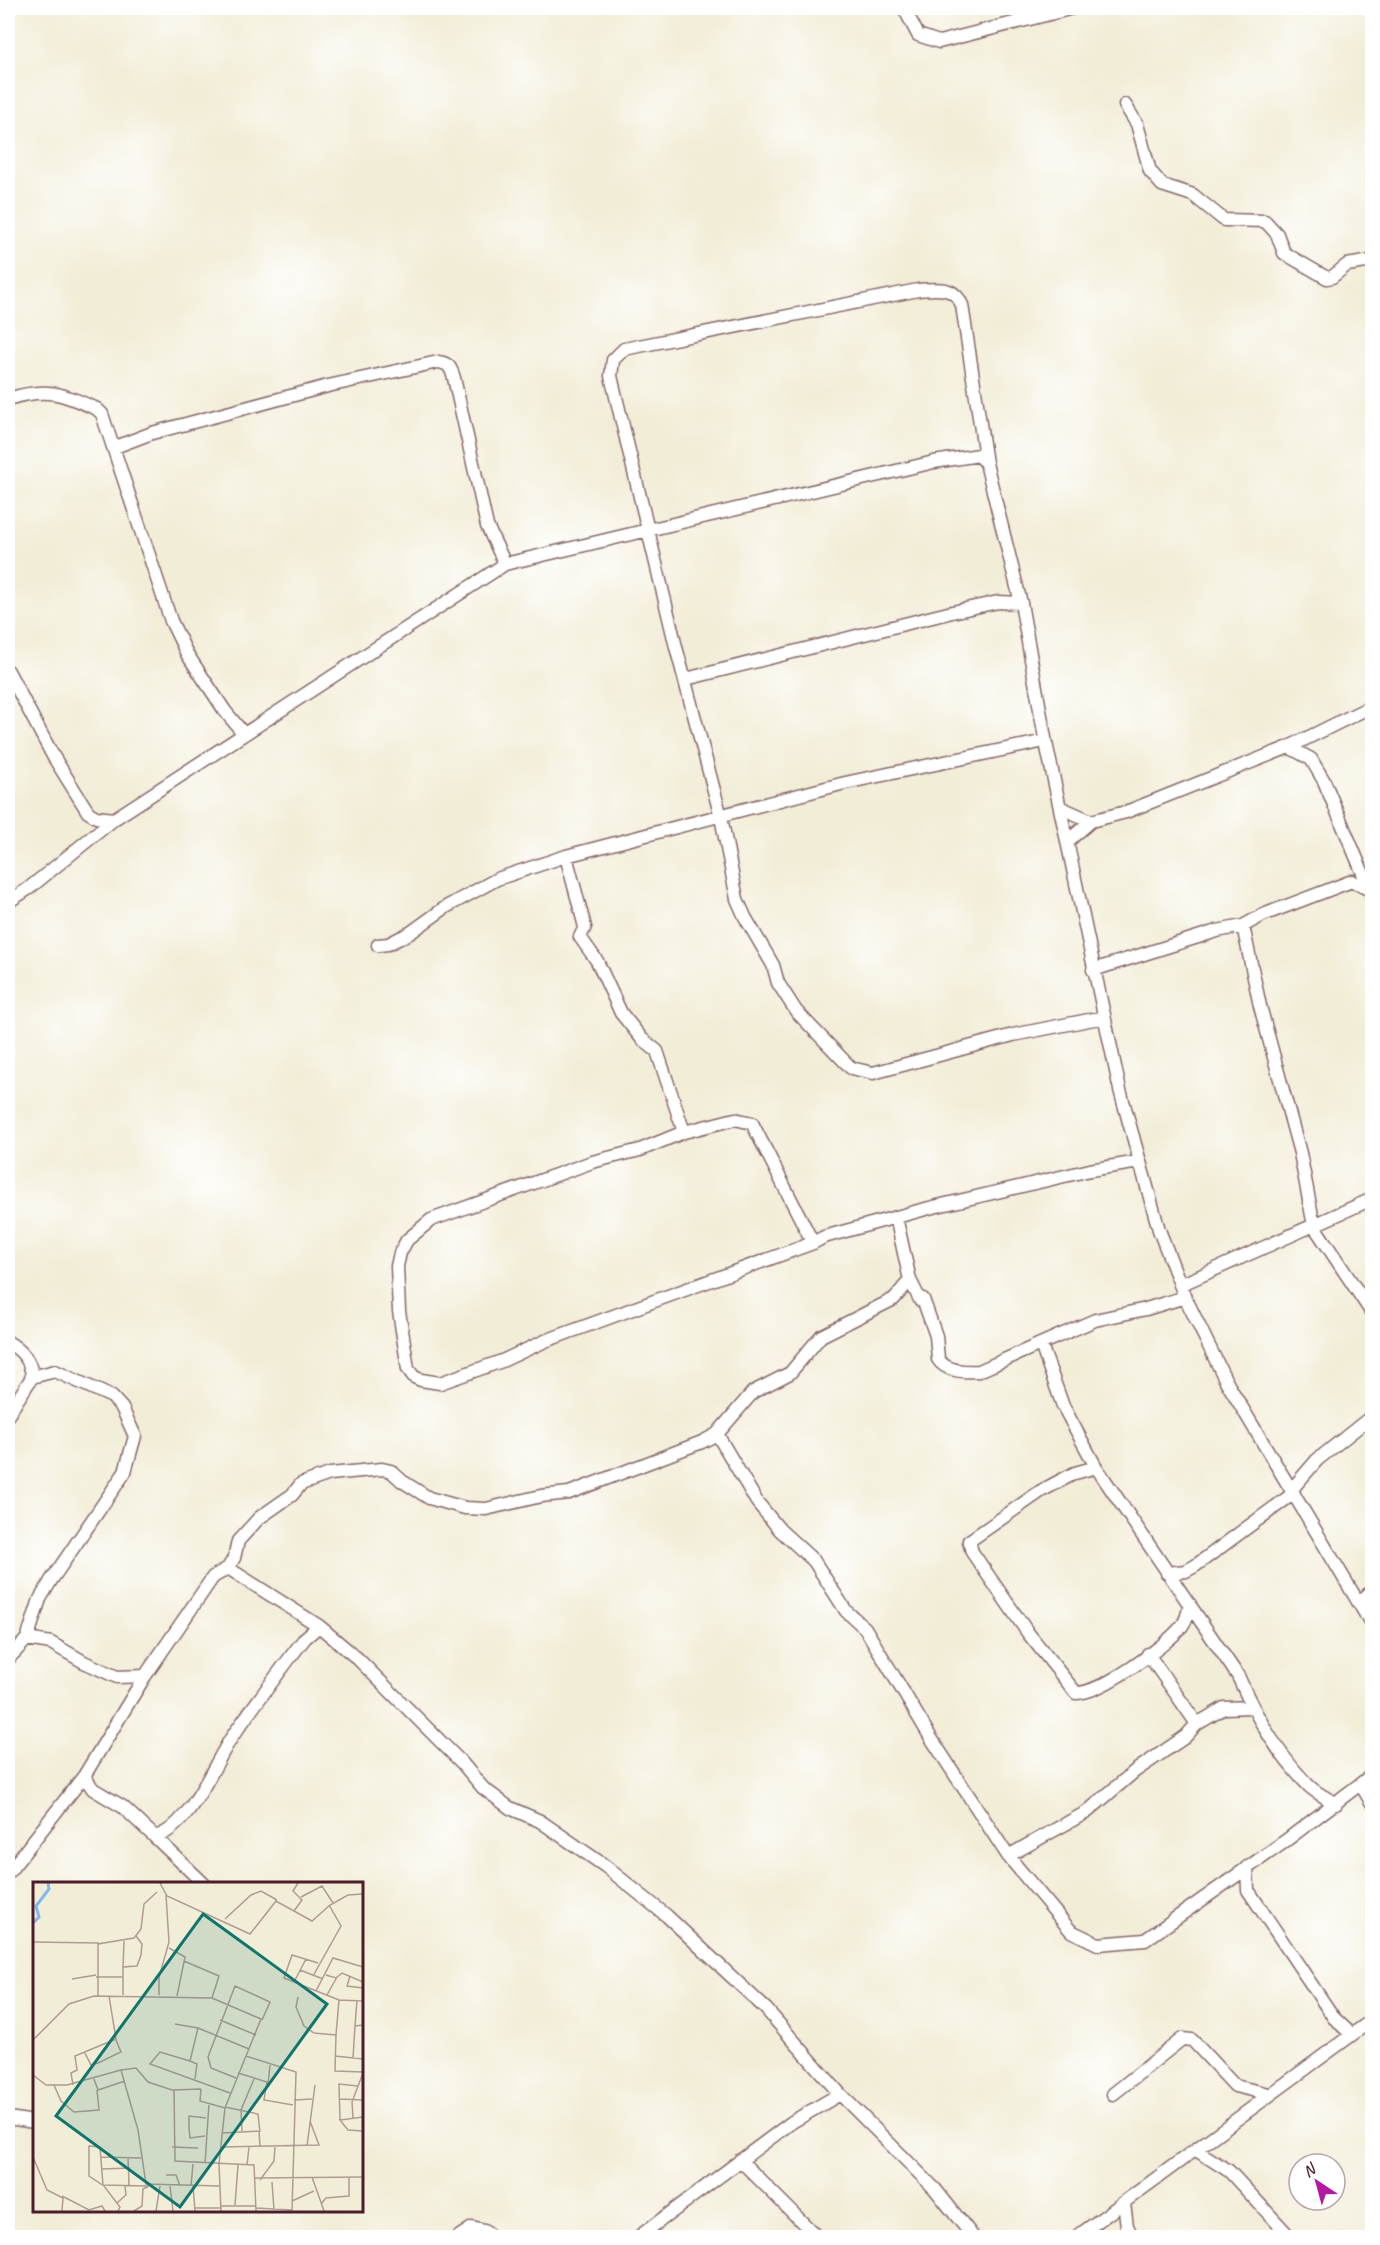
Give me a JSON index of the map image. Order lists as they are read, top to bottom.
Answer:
{
  "north": "top left"
}
